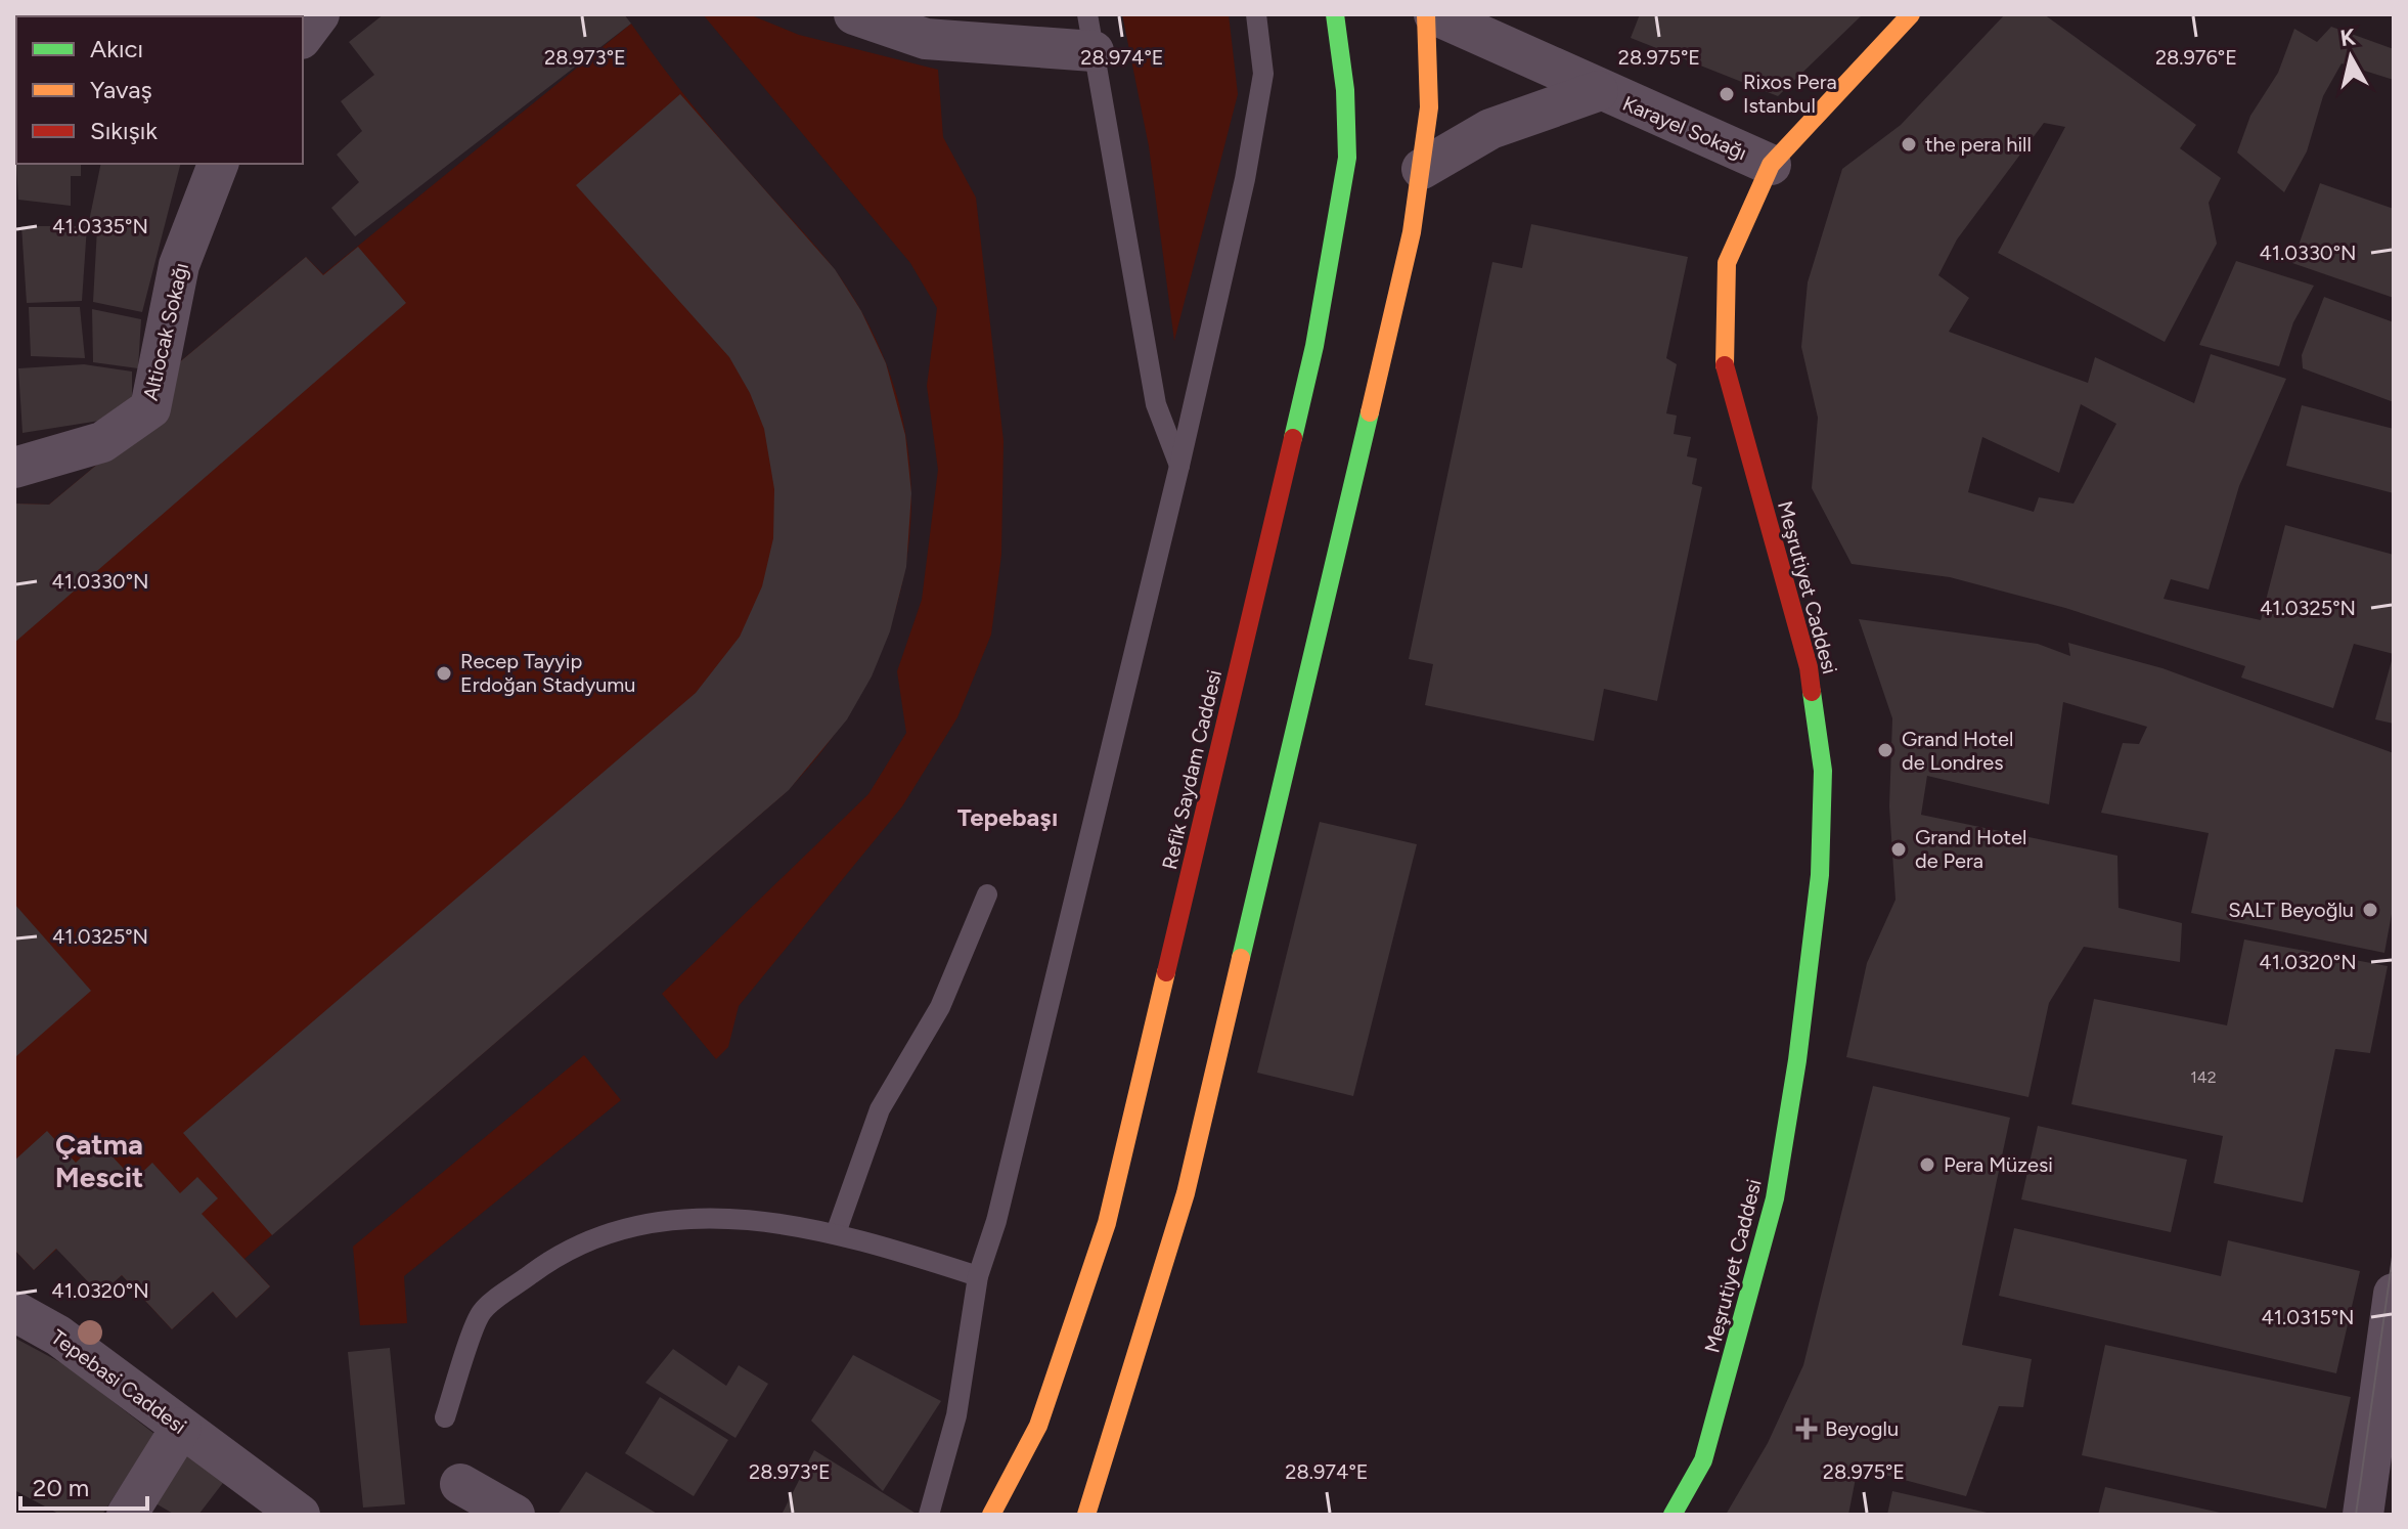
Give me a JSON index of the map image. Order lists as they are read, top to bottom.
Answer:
{
  "streets": {
    "main road": ["Meşrutiyet Caddesi", "Refik Saydam Caddesi"],
    "street": ["Karayel Sokağı", "Altiocak Sokağı", "Tepebasi Caddesi"]
  },
  "crossings": [
    ["Karayel Sokağı", "Meşrutiyet Caddesi"]
  ],
  "districts": ["Tepebaşı", "Çatma Mescit"],
  "places": {
    "other": [
      "Rixos Pera Istanbul",
      "the pera hill",
      "Recep Tayyip Erdoğan Stadyumu",
      "Grand Hotel de Londres",
      "Grand Hotel de Pera",
      "SALT Beyoğlu",
      "Pera Müzesi"
    ],
    "health": ["Beyoglu"]
  },
  "house_numbers": ["142"],
  "legend": ["Akıcı", "Yavaş", "Sıkışık"],
  "scale_bar": "20 m",
  "north": "top",
  "coordinates": [
    "28.973°E",
    "28.974°E",
    "28.975°E",
    "28.976°E",
    "41.0335°N",
    "41.0330°N",
    "41.0325°N",
    "41.0320°N",
    "41.0315°N"
  ]
}
